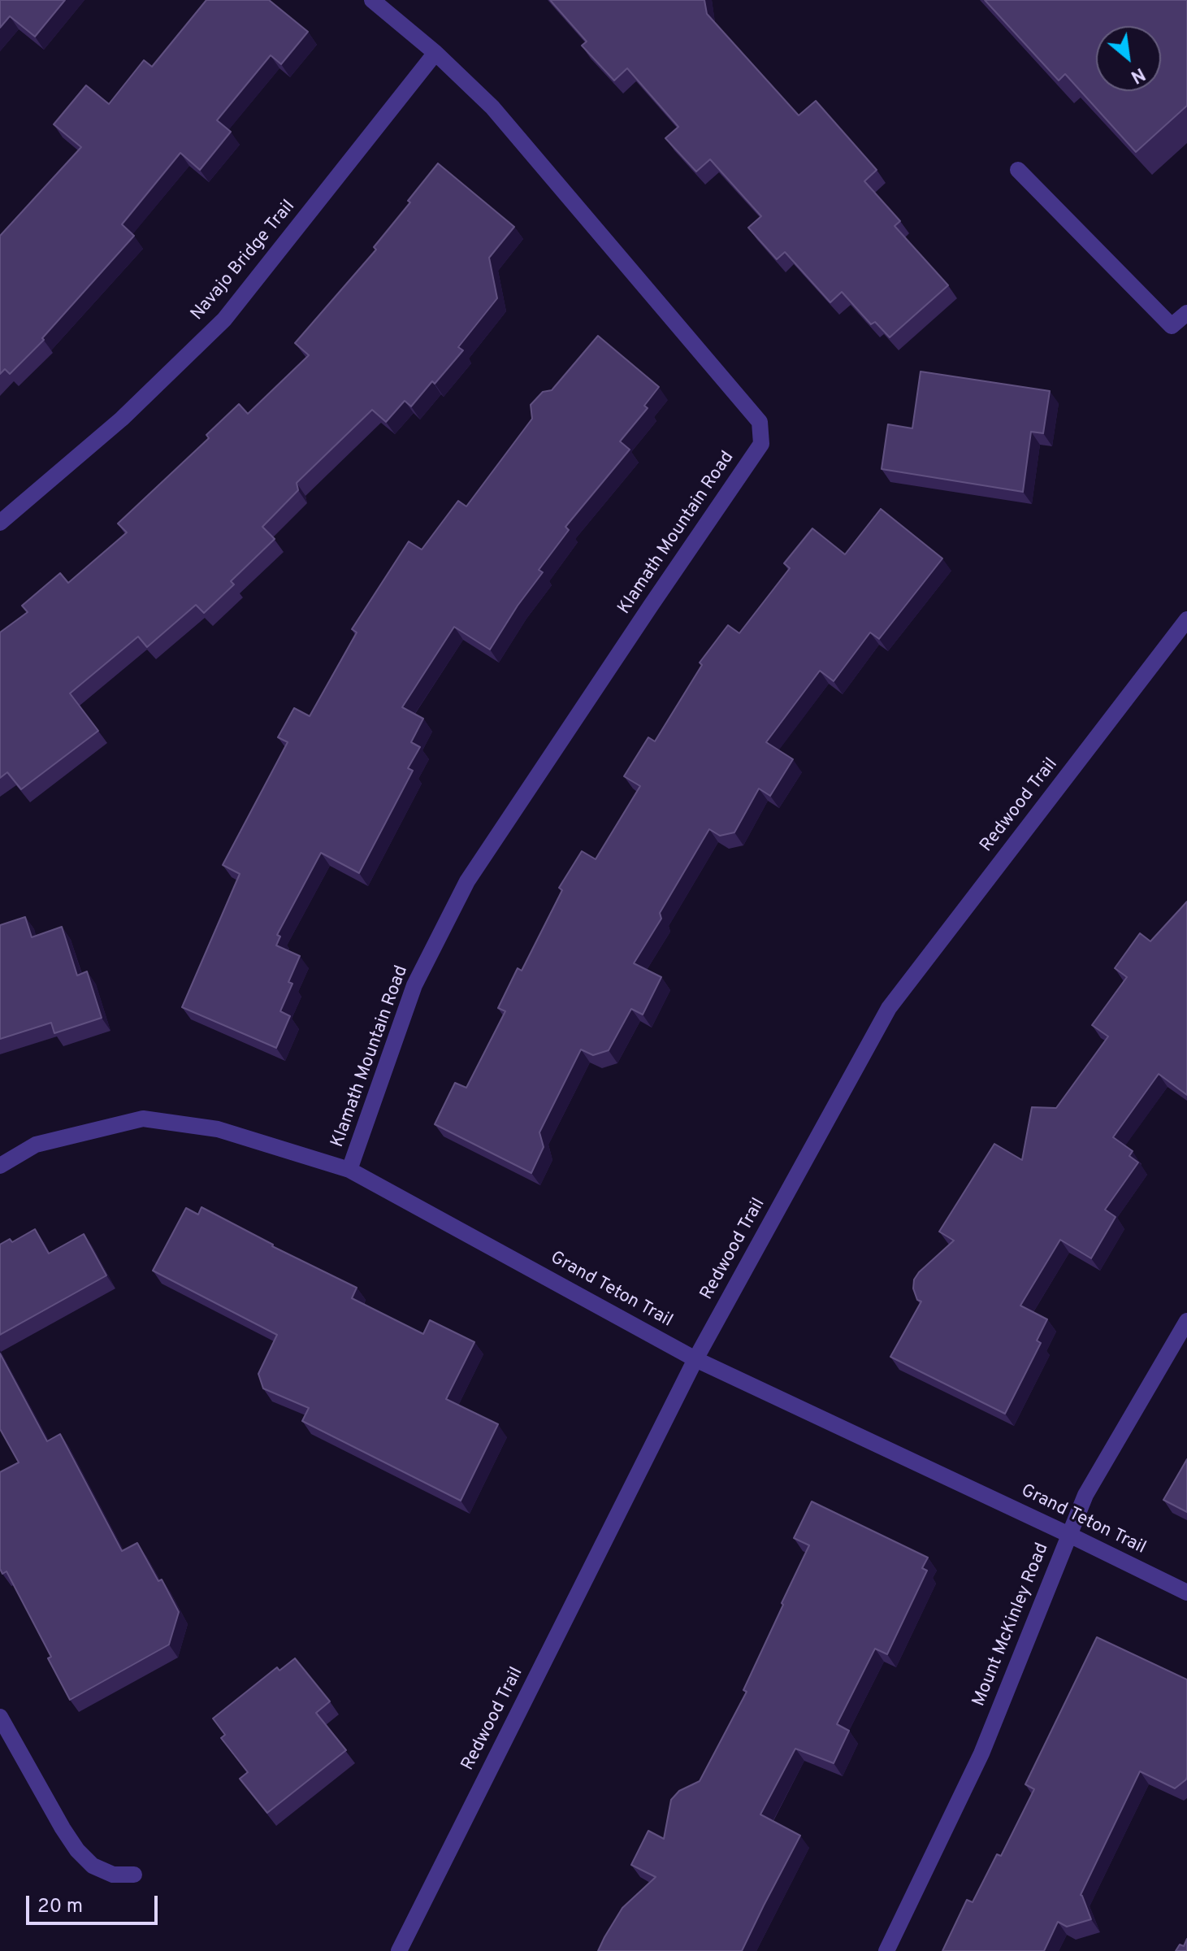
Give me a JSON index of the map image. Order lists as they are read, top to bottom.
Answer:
{
  "streets": {
    "street": [
      "Navajo Bridge Trail",
      "Klamath Mountain Road",
      "Redwood Trail",
      "Grand Teton Trail",
      "Mount McKinley Road"
    ]
  },
  "crossings": [
    ["Navajo Bridge Trail", "Klamath Mountain Road"],
    ["Klamath Mountain Road", "Grand Teton Trail"],
    ["Redwood Trail", "Grand Teton Trail"],
    ["Grand Teton Trail", "Mount McKinley Road"]
  ],
  "scale_bar": "20 m",
  "north": "bottom right"
}
